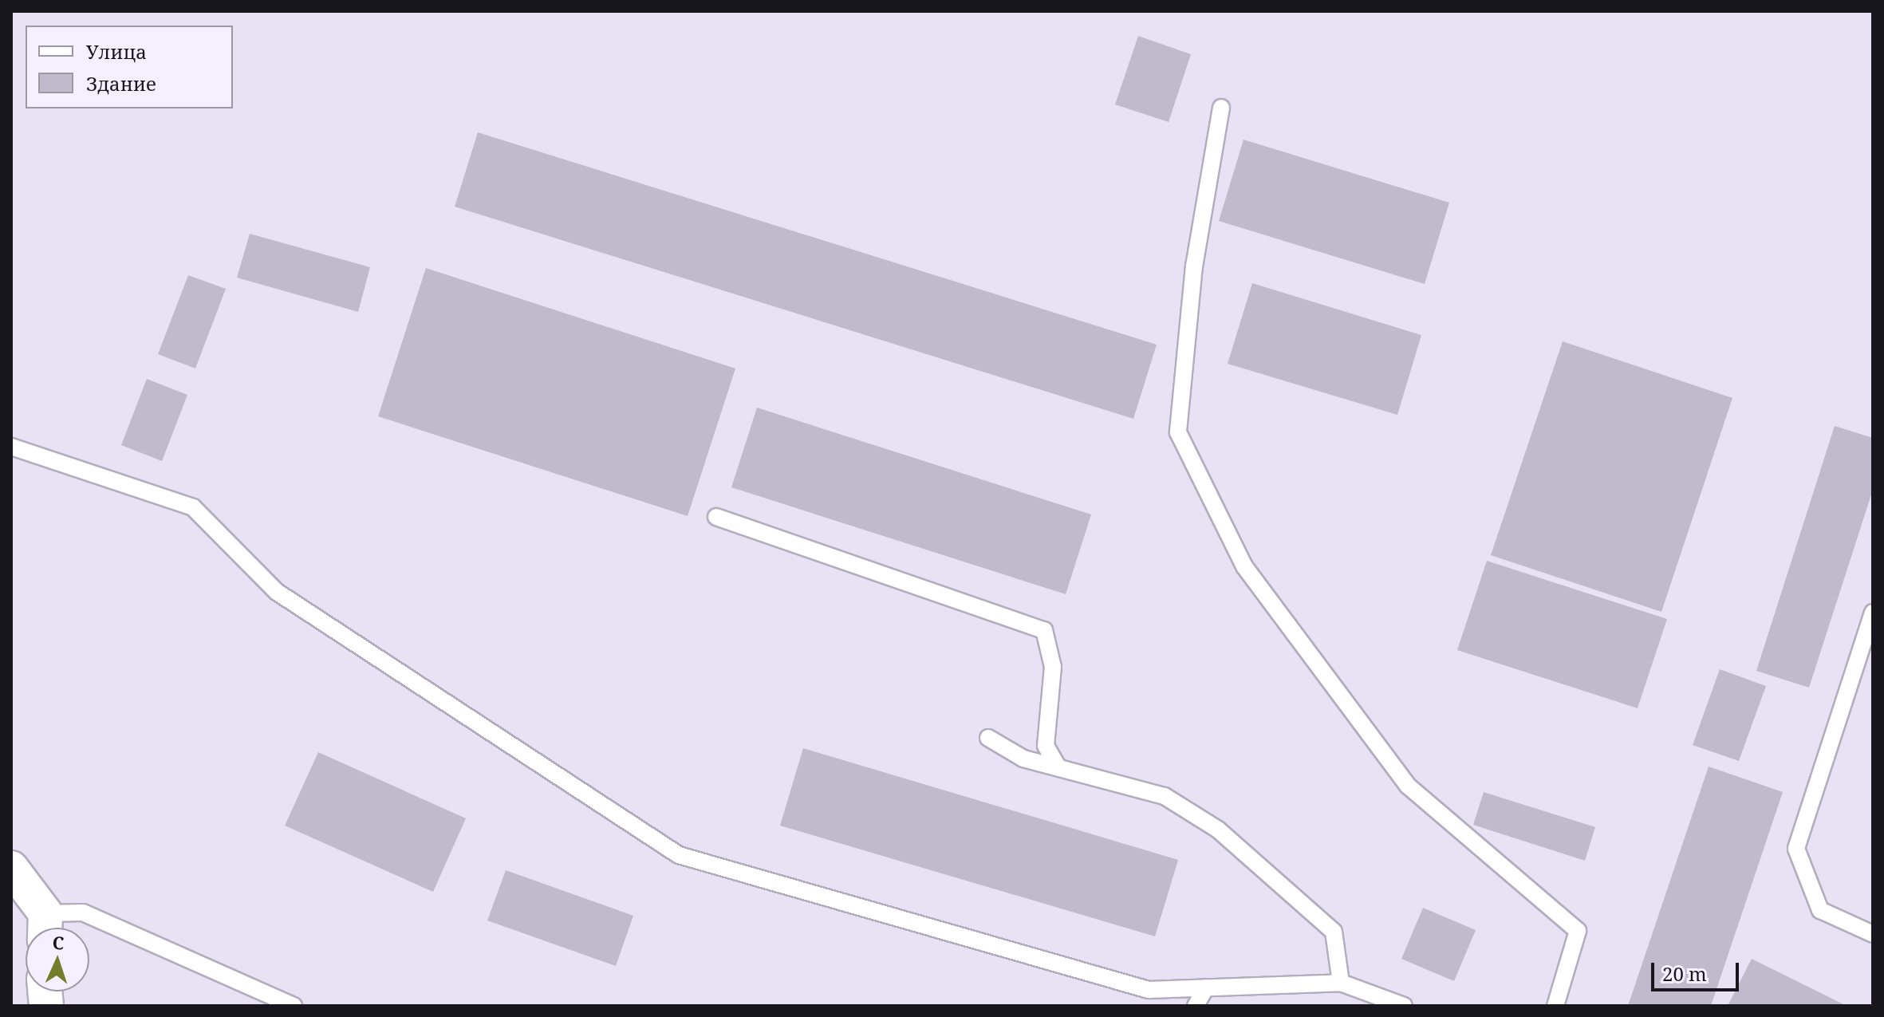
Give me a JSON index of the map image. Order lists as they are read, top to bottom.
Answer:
{
  "legend": ["Улица", "Здание"],
  "scale_bar": "20 m",
  "north": "top"
}
